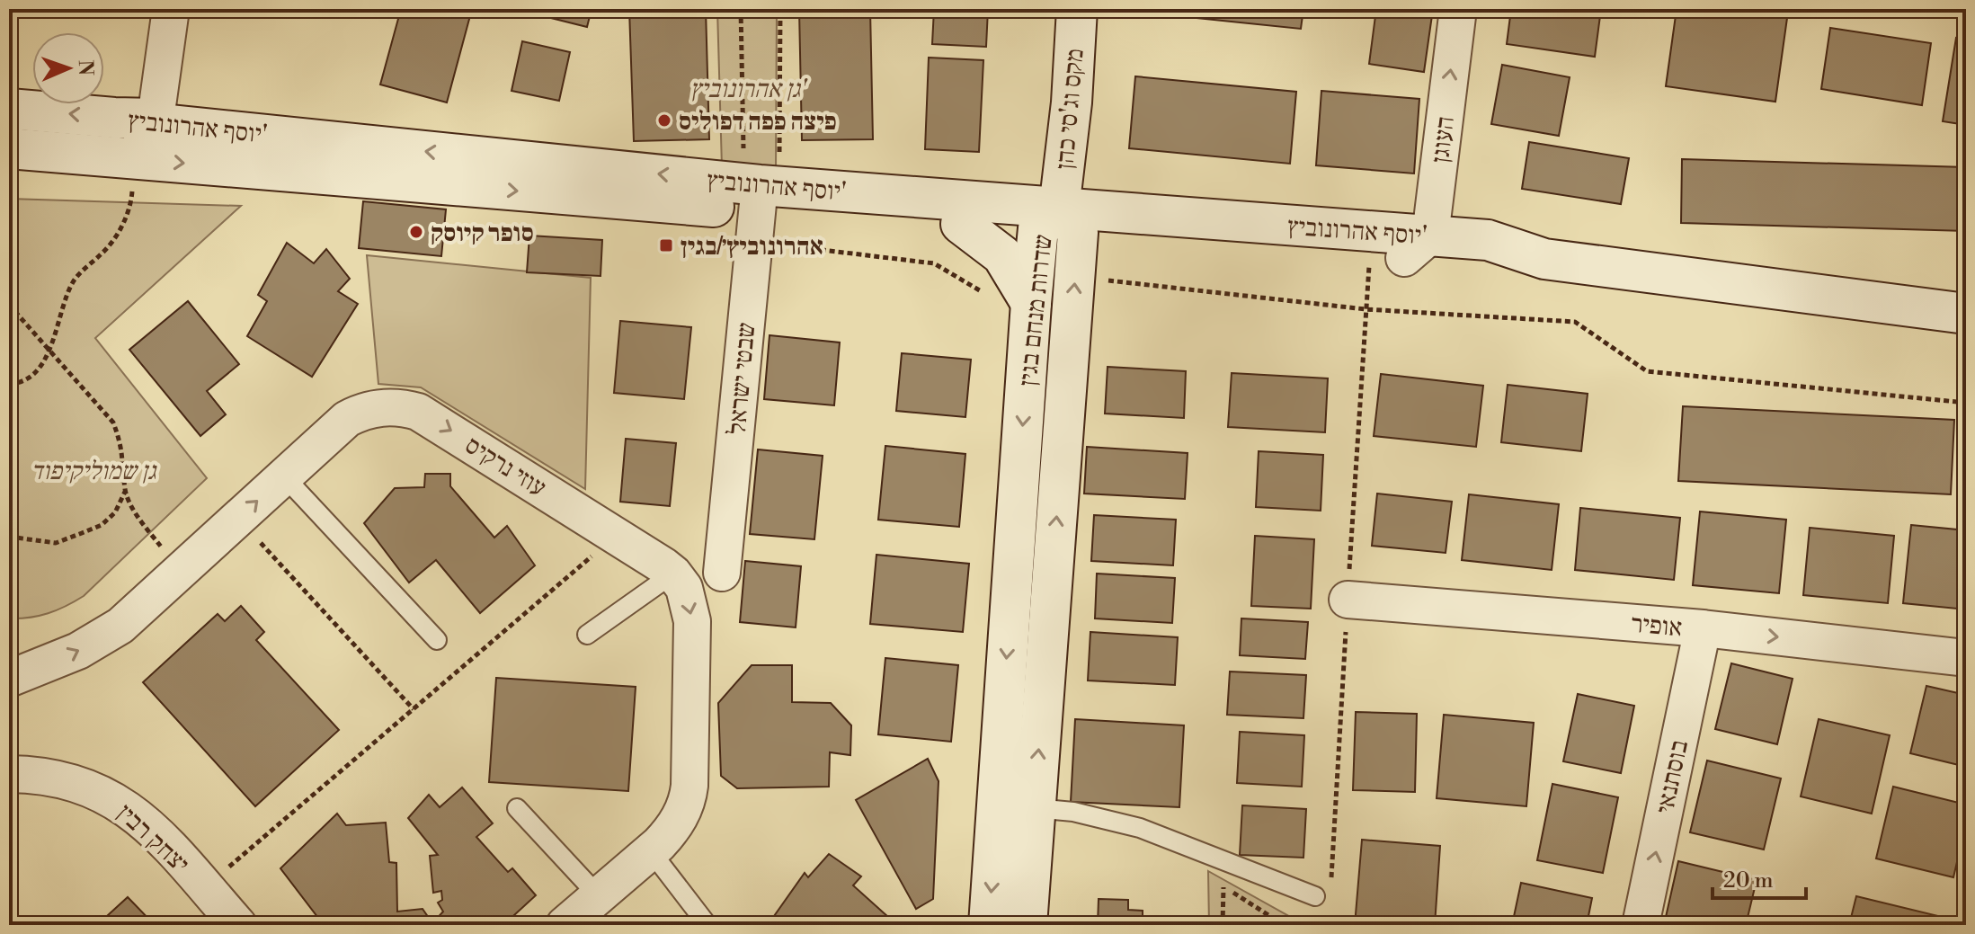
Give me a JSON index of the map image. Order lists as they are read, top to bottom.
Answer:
{
  "streets": {
    "street": [
      "מקס וג'סי כהן",
      "יוסף אהרונוביץ'",
      "העוגן",
      "שדרות מנחם בגין",
      "שבטי ישראל",
      "עוזי נרקיס",
      "אופיר",
      "בוסתנאי",
      "יצחק רבין"
    ]
  },
  "crossings": [
    ["מקס וג'סי כהן", "יוסף אהרונוביץ'"],
    ["מקס וג'סי כהן", "שדרות מנחם בגין"],
    ["יוסף אהרונוביץ'", "העוגן"],
    ["יוסף אהרונוביץ'", "שדרות מנחם בגין"],
    ["יוסף אהרונוביץ'", "שבטי ישראל"],
    ["אופיר", "בוסתנאי"]
  ],
  "one_way": ["העוגן", "אופיר", "בוסתנאי"],
  "parks": ["גן אהרונוביץ'", "גן שמוליקיפוד"],
  "places": {
    "other": ["פיצה פפה דפוליס", "סופר קיוסק"],
    "transit": ["אהרונוביץ׳/בגין"]
  },
  "scale_bar": "20 m",
  "north": "right"
}
